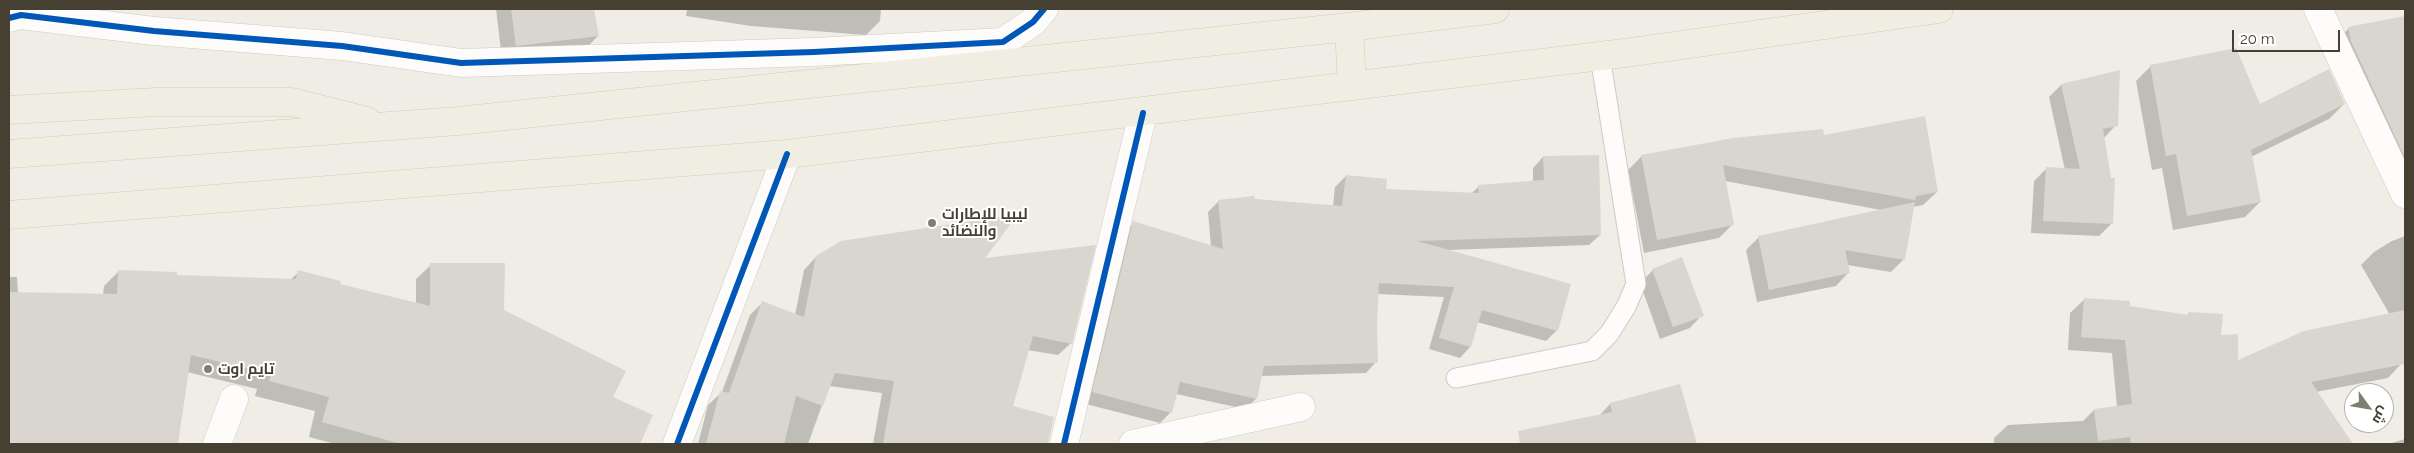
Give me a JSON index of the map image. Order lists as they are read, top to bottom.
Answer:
{
  "places": ["ليبيا للإطارات والنضائد", "تايم اوت"],
  "scale_bar": "20 m",
  "north": "bottom right"
}
